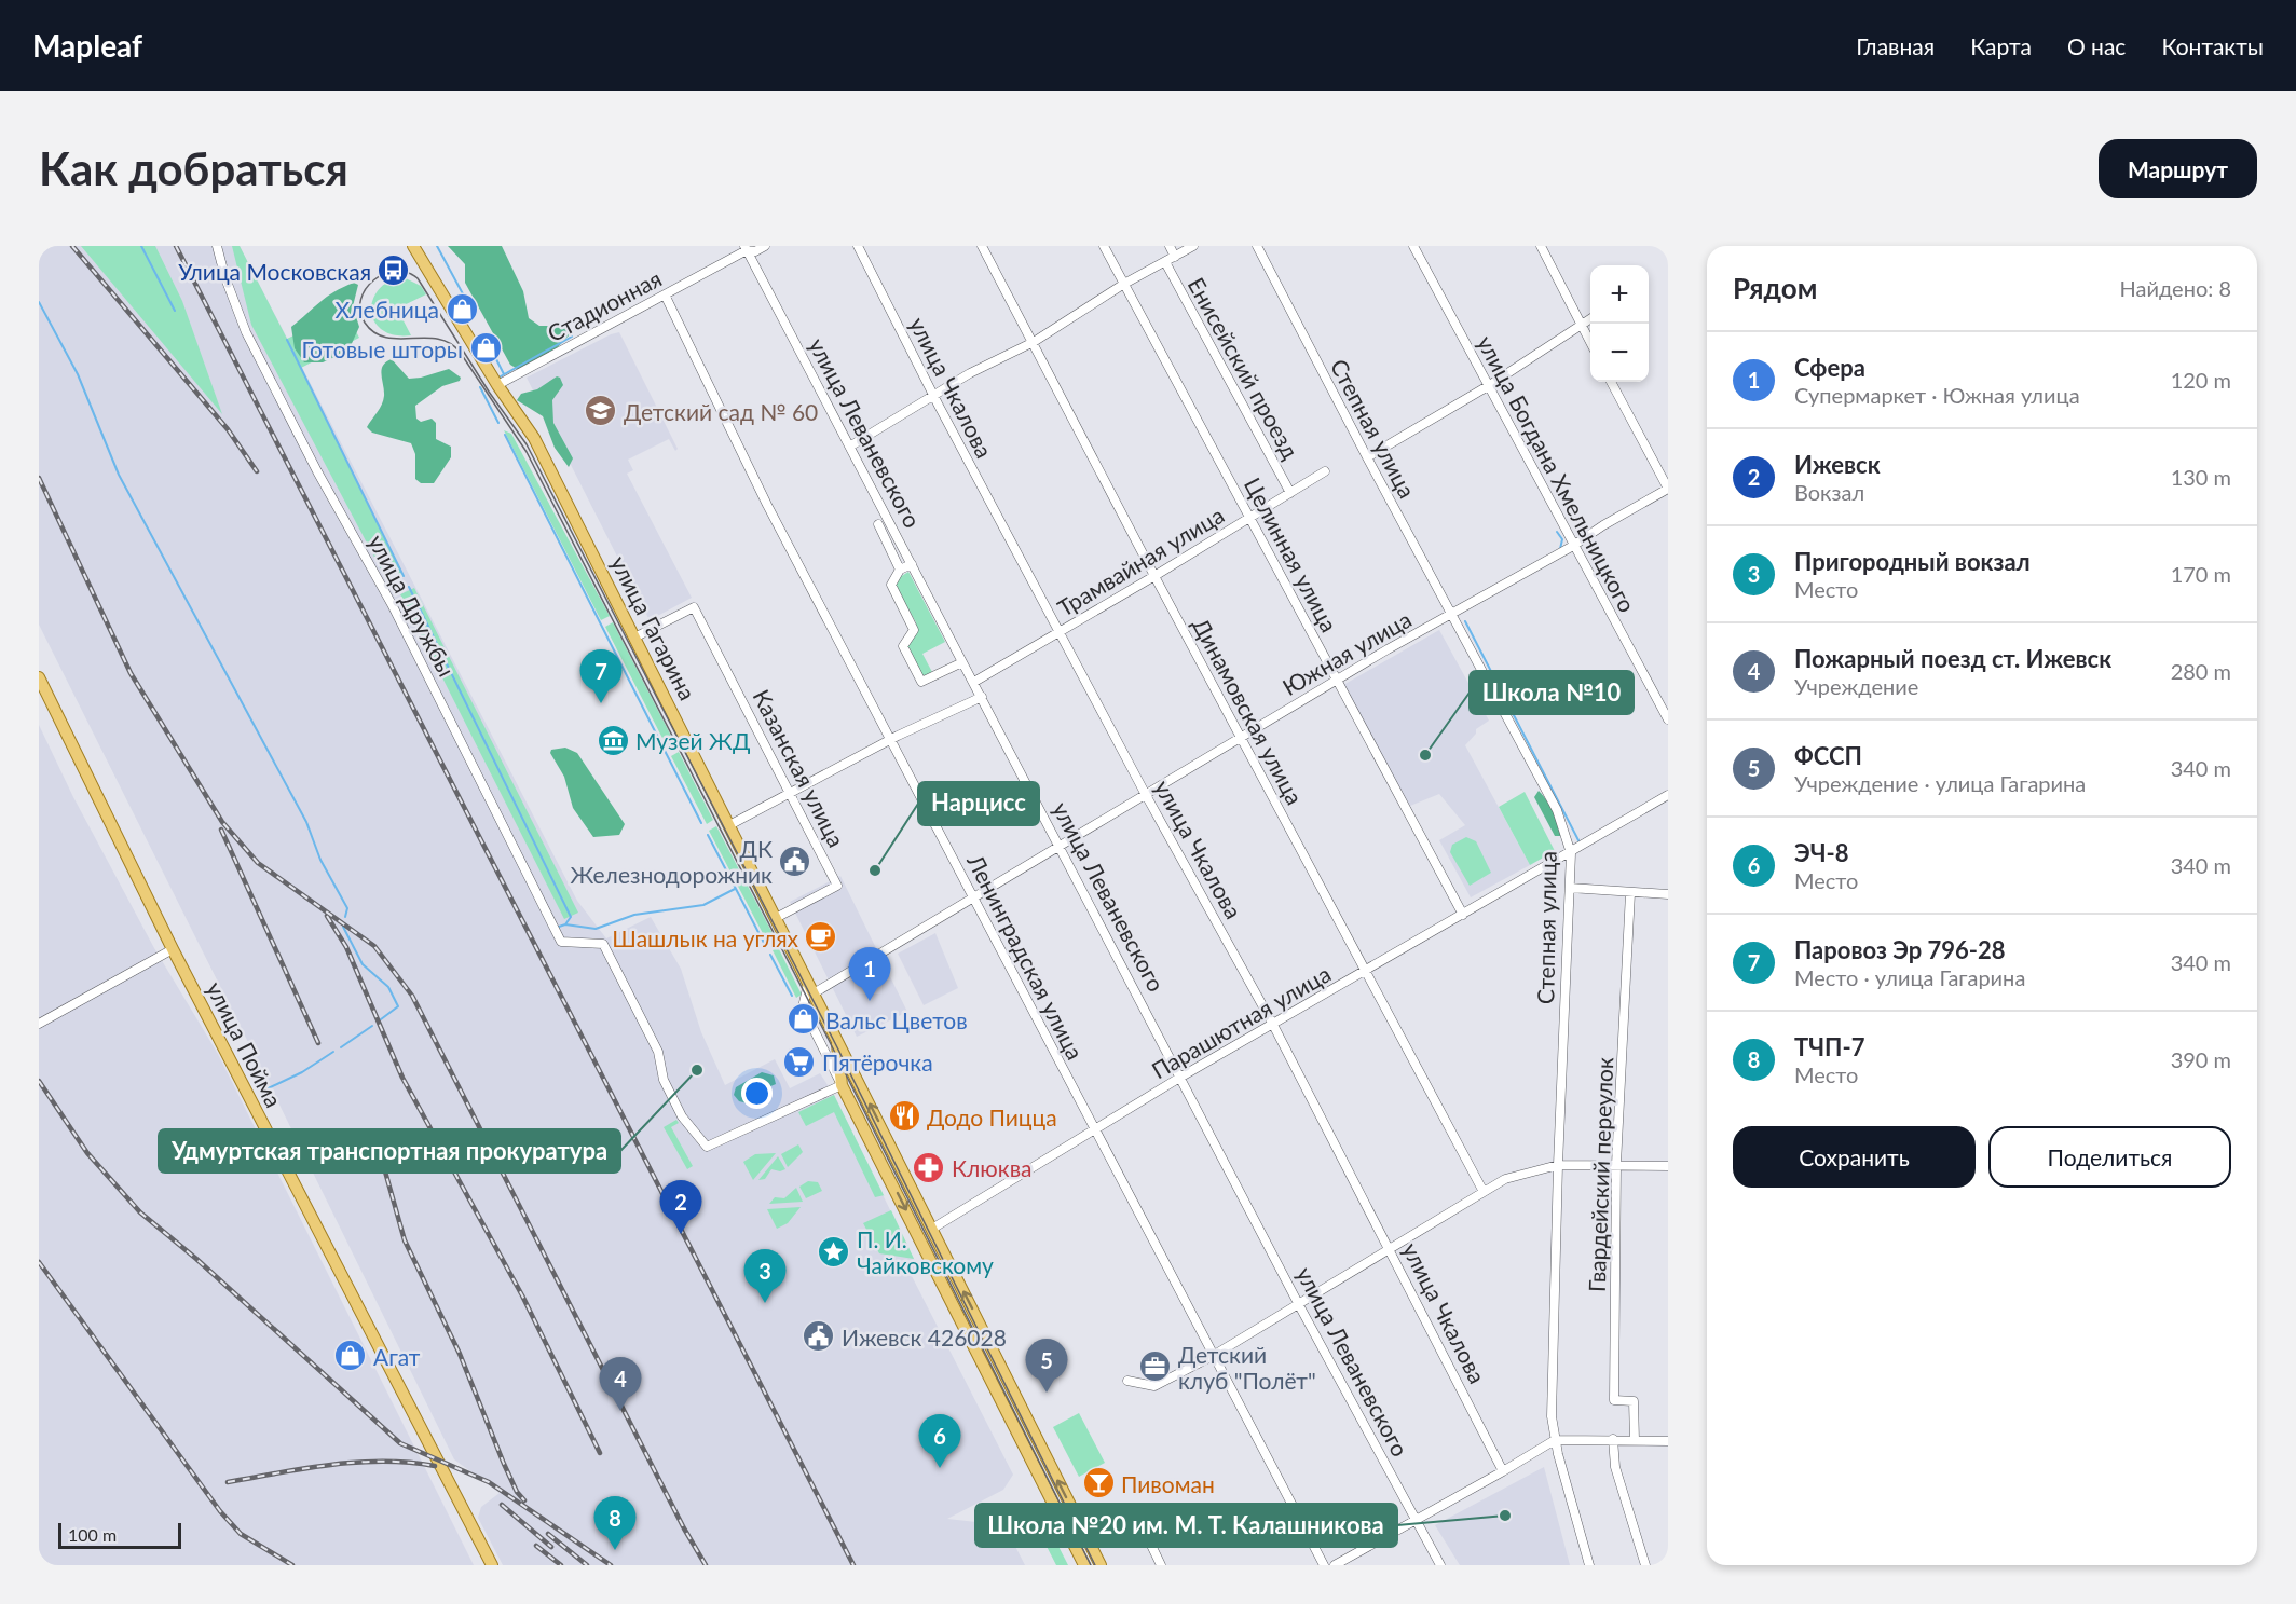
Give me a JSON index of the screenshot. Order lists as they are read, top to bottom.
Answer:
{
  "streets": {
    "main road": ["улица Гагарина", "улица Пойма"],
    "street": [
      "Стадионная",
      "Енисейский проезд",
      "улица Чкалова",
      "Степная улица",
      "улица Леваневского",
      "улица Богдана Хмельницкого",
      "Целинная улица",
      "Трамвайная улица",
      "улица Дружбы",
      "Южная улица",
      "Динамовская улица",
      "Казанская улица",
      "Ленинградская улица",
      "Парашютная улица",
      "Гвардейский переулок"
    ]
  },
  "crossings": [
    ["Стадионная", "улица Леваневского"],
    ["Стадионная", "улица Гагарина"],
    ["Стадионная", "Ленинградская улица"],
    ["Енисейский проезд", "Трамвайная улица"],
    ["улица Чкалова", "Трамвайная улица"],
    ["улица Чкалова", "Южная улица"],
    ["улица Чкалова", "Парашютная улица"],
    ["Степная улица", "Южная улица"],
    ["Степная улица", "Парашютная улица"],
    ["улица Леваневского", "Трамвайная улица"],
    ["улица Леваневского", "Южная улица"],
    ["улица Леваневского", "Парашютная улица"],
    ["улица Богдана Хмельницкого", "Южная улица"],
    ["Целинная улица", "Трамвайная улица"],
    ["Целинная улица", "Южная улица"],
    ["Целинная улица", "Парашютная улица"],
    ["Трамвайная улица", "Динамовская улица"],
    ["улица Дружбы", "улица Гагарина"],
    ["улица Гагарина", "Южная улица"],
    ["улица Гагарина", "Казанская улица"],
    ["улица Гагарина", "Парашютная улица"],
    ["Южная улица", "Динамовская улица"],
    ["Южная улица", "Ленинградская улица"],
    ["Динамовская улица", "Парашютная улица"],
    ["Ленинградская улица", "Парашютная улица"]
  ],
  "places": {
    "bus stop": ["Улица Московская"],
    "shop": [
      "Хлебница",
      "Готовые шторы",
      "Вальс Цветов",
      "Агат"
    ],
    "school or university": ["Детский сад № 60"],
    "museum": ["Музей ЖД"],
    "other": [
      "Школа №10",
      "Нарцисс",
      "Удмуртская транспортная прокуратура",
      "Школа №20 им. М. Т. Калашникова"
    ],
    "public building": ["ДК Железнодорожник", "Ижевск 426028"],
    "cafe": ["Шашлык на углях"],
    "supermarket": ["Пятёрочка"],
    "restaurant": ["Додо Пицца"],
    "pharmacy": ["Клюква"],
    "place": ["П. И. Чайковскому"],
    "office": ["Детский клуб \"Полёт\""],
    "bar": ["Пивоман"]
  },
  "scale_bar": "100 m",
  "page": {
    "header": "Mapleaf",
    "nav": [
      "Главная",
      "Карта",
      "О нас",
      "Контакты"
    ],
    "buttons": [
      "Маршрут",
      ["Сохранить", "Поделиться"]
    ],
    "title": "Как добраться",
    "heading": ["Рядом", "Найдено: 8"],
    "map_buttons": ["+", "−"],
    "list": [
      {
        "mark": "1",
        "name": "Сфера",
        "note": "Супермаркет · Южная улица",
        "value": "120 m"
      },
      {
        "mark": "2",
        "name": "Ижевск",
        "note": "Вокзал",
        "value": "130 m"
      },
      {
        "mark": "3",
        "name": "Пригородный вокзал",
        "note": "Место",
        "value": "170 m"
      },
      {
        "mark": "4",
        "name": "Пожарный поезд ст. Ижевск",
        "note": "Учреждение",
        "value": "280 m"
      },
      {
        "mark": "5",
        "name": "ФССП",
        "note": "Учреждение · улица Гагарина",
        "value": "340 m"
      },
      {
        "mark": "6",
        "name": "ЭЧ-8",
        "note": "Место",
        "value": "340 m"
      },
      {
        "mark": "7",
        "name": "Паровоз Эр 796-28",
        "note": "Место · улица Гагарина",
        "value": "340 m"
      },
      {
        "mark": "8",
        "name": "ТЧП-7",
        "note": "Место",
        "value": "390 m"
      }
    ],
    "pins": [
      "7",
      "1",
      "2",
      "3",
      "5",
      "4",
      "6",
      "8"
    ],
    "scale": "100 m"
  }
}
